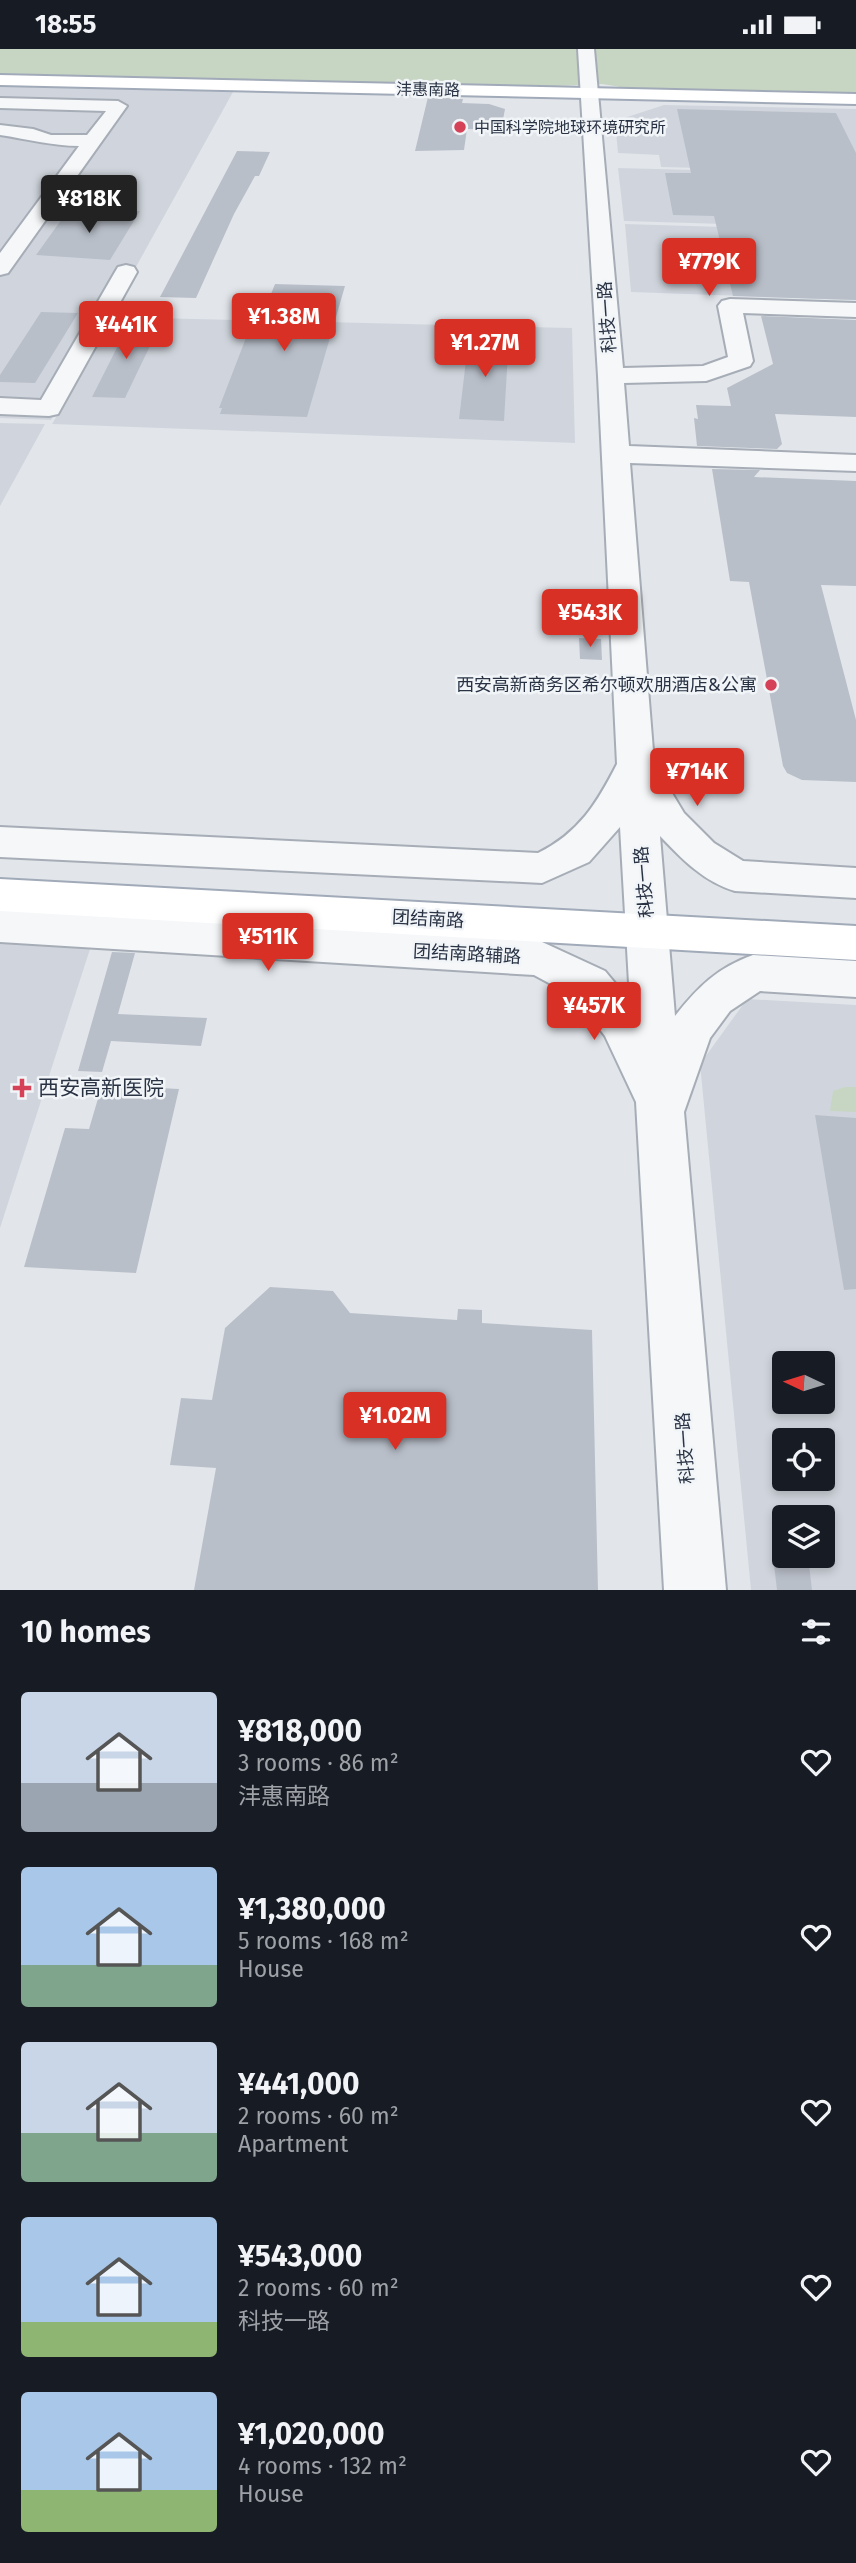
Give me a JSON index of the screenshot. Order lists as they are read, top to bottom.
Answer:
{
  "streets": {
    "main road": ["沣惠南路", "团结南路"],
    "street": ["科技一路", "团结南路辅路"]
  },
  "crossings": [
    ["沣惠南路", "科技一路"],
    ["科技一路", "团结南路"],
    ["科技一路", "团结南路辅路"]
  ],
  "places": {
    "other": ["中国科学院地球环境研究所", "西安高新商务区希尔顿欢朋酒店&公寓"],
    "health": ["西安高新医院"]
  },
  "north": "left",
  "page": {
    "status": "18:55",
    "price": [
      "¥818K",
      "¥779K",
      "¥1.38M",
      "¥441K",
      "¥1.27M",
      "¥543K",
      "¥714K",
      "¥511K",
      "¥457K",
      "¥1.02M"
    ],
    "heading": "10 homes",
    "list": [
      {
        "name": "¥818,000",
        "note": "3 rooms · 86 m² · 沣惠南路"
      },
      {
        "name": "¥1,380,000",
        "note": "5 rooms · 168 m² · House"
      },
      {
        "name": "¥441,000",
        "note": "2 rooms · 60 m² · Apartment"
      },
      {
        "name": "¥543,000",
        "note": "2 rooms · 60 m² · 科技一路"
      },
      {
        "name": "¥1,020,000",
        "note": "4 rooms · 132 m² · House"
      }
    ]
  }
}
